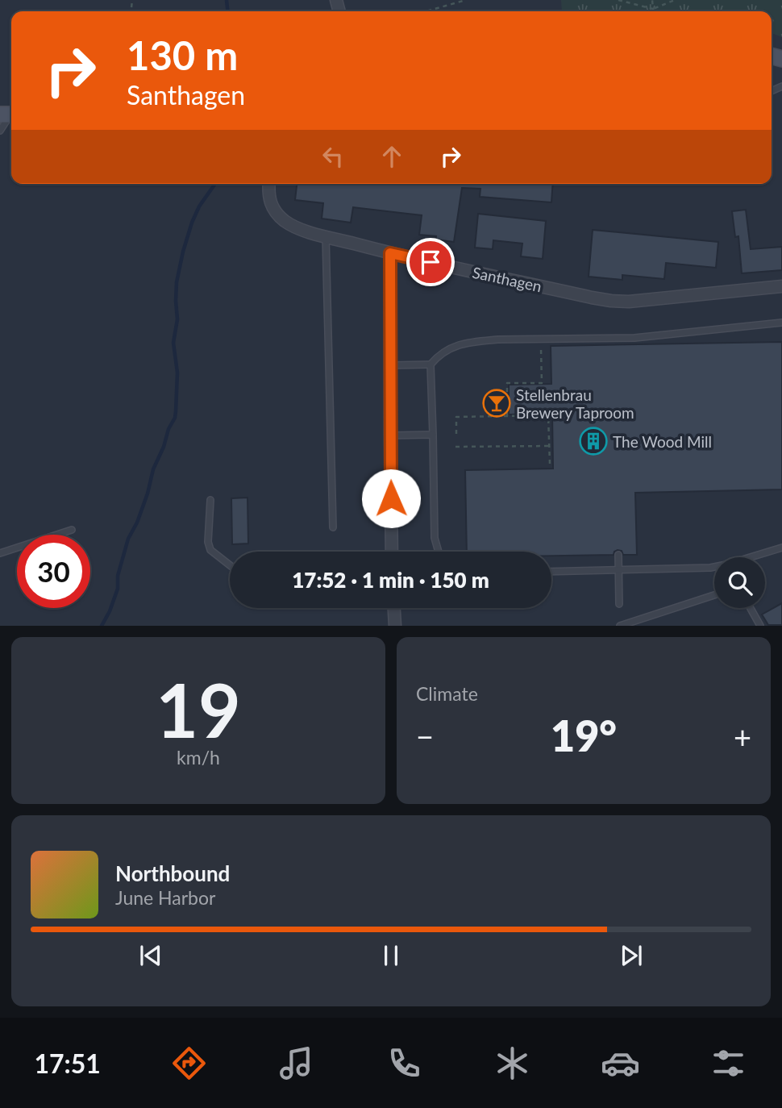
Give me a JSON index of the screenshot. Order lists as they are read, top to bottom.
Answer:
{
  "streets": {
    "street": ["Santhagen"]
  },
  "places": {
    "bar": ["Stellenbrau Brewery Taproom"],
    "building": ["The Wood Mill"]
  },
  "page": {
    "turn": ["130 m", "Santhagen"],
    "limit": "30",
    "trip": "17:52 · 1 min · 150 m",
    "tile": [
      ["19", "km/h"],
      "Climate"
    ],
    "heat": ["−", "19°", "+"],
    "song": ["Northbound", "June Harbor"],
    "tabs": "17:51"
  }
}
